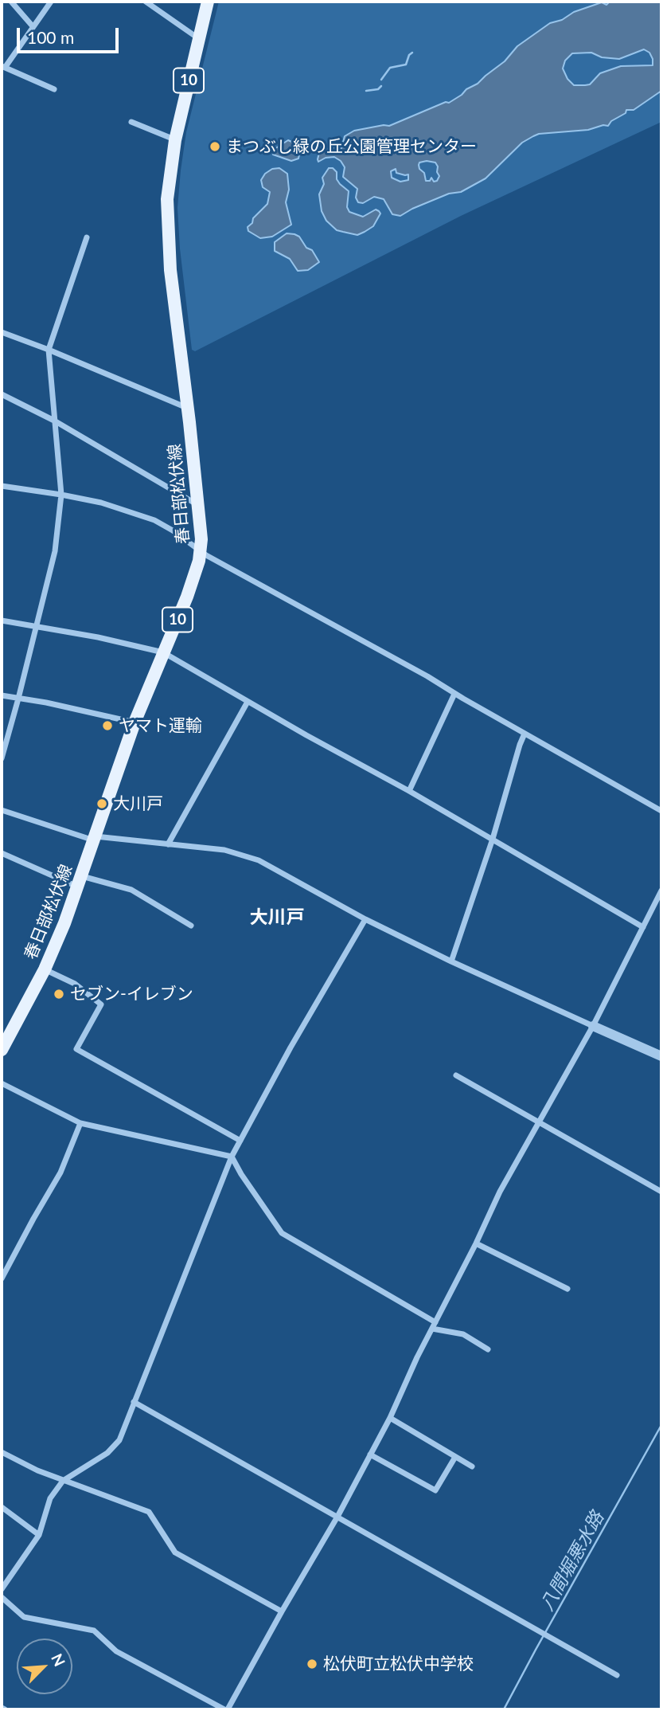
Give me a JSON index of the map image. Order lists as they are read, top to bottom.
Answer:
{
  "streets": {
    "main road": ["10", "春日部松伏線"]
  },
  "districts": ["大川戸"],
  "water": ["八間堀悪水路"],
  "places": [
    "まつぶし緑の丘公園管理センター",
    "ヤマト運輸",
    "大川戸",
    "セブン-イレブン",
    "松伏町立松伏中学校"
  ],
  "scale_bar": "100 m",
  "north": "top right"
}
